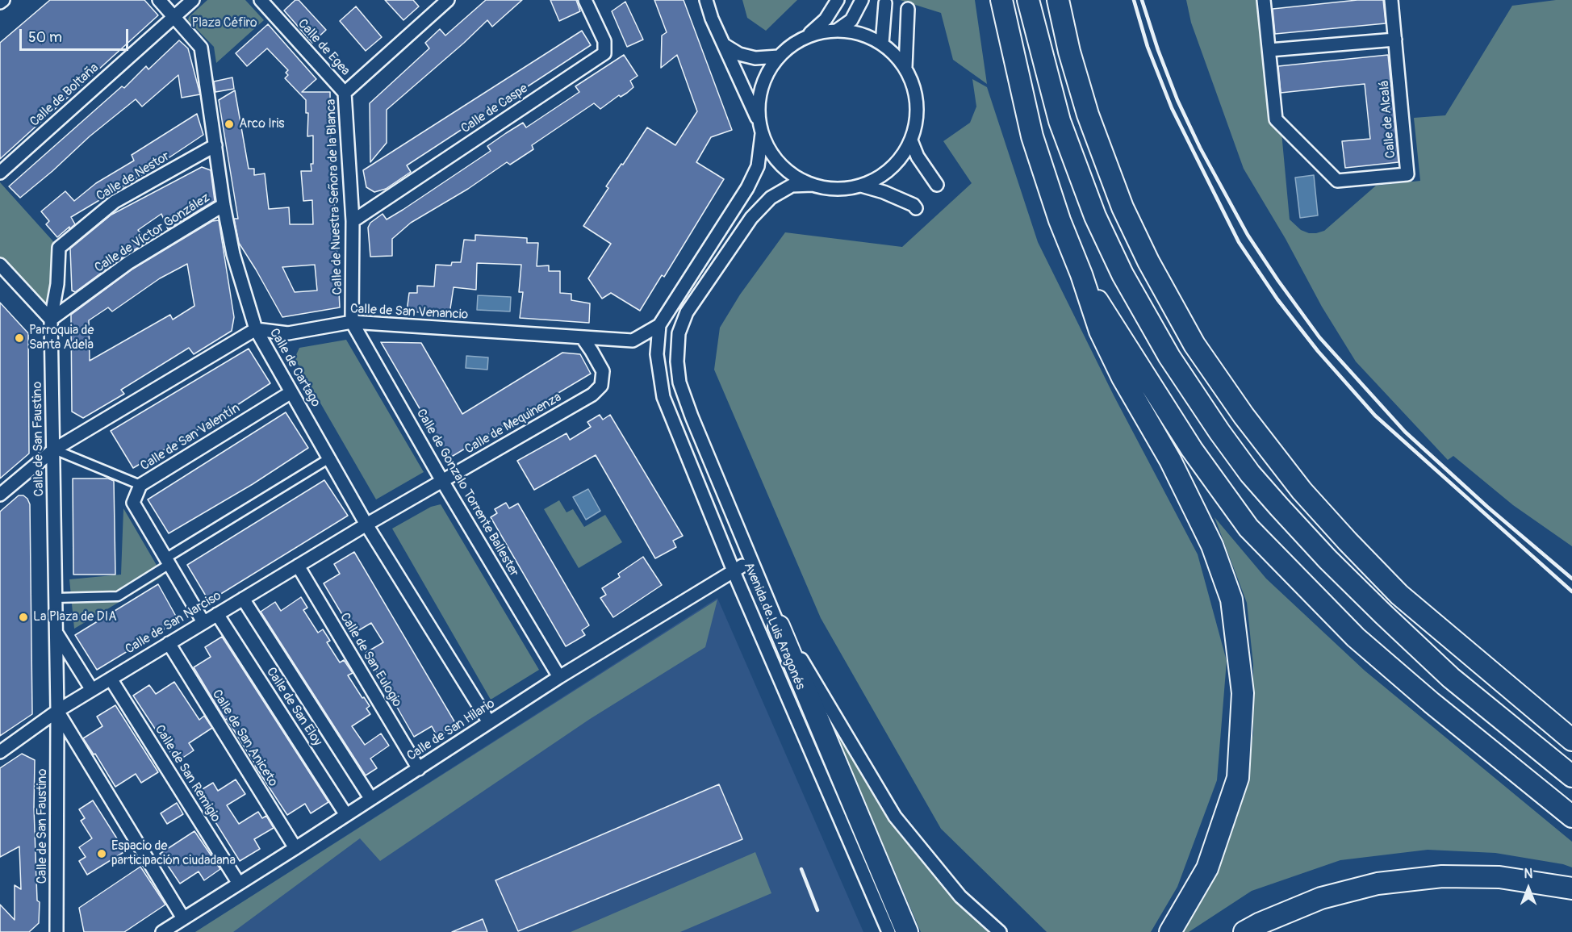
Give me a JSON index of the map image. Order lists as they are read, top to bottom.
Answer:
{
  "streets": {
    "street": [
      "Calle de Egea",
      "Calle de Boltaña",
      "Calle de Caspe",
      "Calle de Alcalá",
      "Calle de Nestor",
      "Calle de Nuestra Señora de la Blanca",
      "Calle de Víctor González",
      "Calle de San Venancio",
      "Calle de Cartago",
      "Calle de Mequinenza",
      "Calle de San Valentín",
      "Calle de San Faustino",
      "Calle de Gonzalo Torrente Ballester",
      "Calle de San Narciso",
      "Avenida de Luis Aragonés",
      "Calle de San Eulogio",
      "Calle de San Eloy",
      "Calle de San Hilario",
      "Calle de San Aniceto",
      "Calle de San Remigio"
    ]
  },
  "crossings": [
    ["Calle de Egea", "Calle de Nuestra Señora de la Blanca"],
    ["Calle de Boltaña", "Calle de Cartago"],
    ["Calle de Caspe", "Calle de Nuestra Señora de la Blanca"],
    ["Calle de Nestor", "Calle de Víctor González"],
    ["Calle de Nestor", "Calle de Cartago"],
    ["Calle de Nestor", "Calle de San Faustino"],
    ["Calle de Nuestra Señora de la Blanca", "Calle de San Venancio"],
    ["Calle de Nuestra Señora de la Blanca", "Calle de Gonzalo Torrente Ballester"],
    ["Calle de Víctor González", "Calle de Cartago"],
    ["Calle de Víctor González", "Calle de San Faustino"],
    ["Calle de San Venancio", "Calle de Cartago"],
    ["Calle de San Venancio", "Calle de Mequinenza"],
    ["Calle de San Venancio", "Calle de Gonzalo Torrente Ballester"],
    ["Calle de San Venancio", "Avenida de Luis Aragonés"],
    ["Calle de Cartago", "Calle de Mequinenza"],
    ["Calle de Cartago", "Calle de San Valentín"],
    ["Calle de Cartago", "Calle de San Narciso"],
    ["Calle de Cartago", "Calle de San Hilario"],
    ["Calle de Mequinenza", "Calle de Gonzalo Torrente Ballester"],
    ["Calle de Mequinenza", "Calle de San Narciso"],
    ["Calle de San Valentín", "Calle de San Narciso"],
    ["Calle de San Faustino", "Calle de San Narciso"],
    ["Calle de Gonzalo Torrente Ballester", "Calle de San Hilario"],
    ["Calle de San Narciso", "Calle de San Eulogio"],
    ["Calle de San Narciso", "Calle de San Eloy"],
    ["Calle de San Narciso", "Calle de San Aniceto"],
    ["Calle de San Narciso", "Calle de San Remigio"],
    ["Avenida de Luis Aragonés", "Calle de San Hilario"],
    ["Calle de San Eulogio", "Calle de San Hilario"],
    ["Calle de San Eloy", "Calle de San Hilario"],
    ["Calle de San Hilario", "Calle de San Aniceto"],
    ["Calle de San Hilario", "Calle de San Remigio"]
  ],
  "parks": ["Plaza Céfiro"],
  "places": [
    "Arco Iris",
    "Parroquia de Santa Adela",
    "La Plaza de DIA",
    "Espacio de participación ciudadana"
  ],
  "scale_bar": "50 m",
  "north": "top"
}
